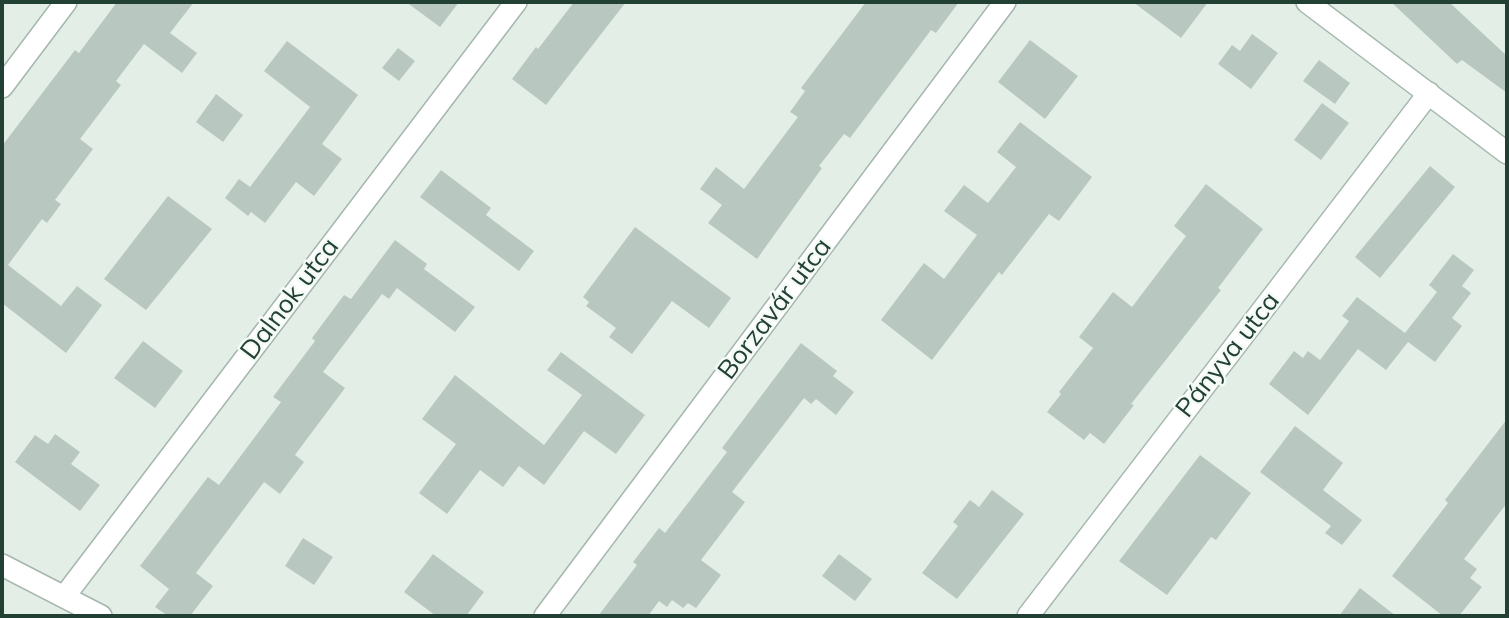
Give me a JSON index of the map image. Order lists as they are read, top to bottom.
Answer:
{
  "streets": {
    "street": ["Dalnok utca", "Borzavár utca", "Pányva utca"]
  }
}
